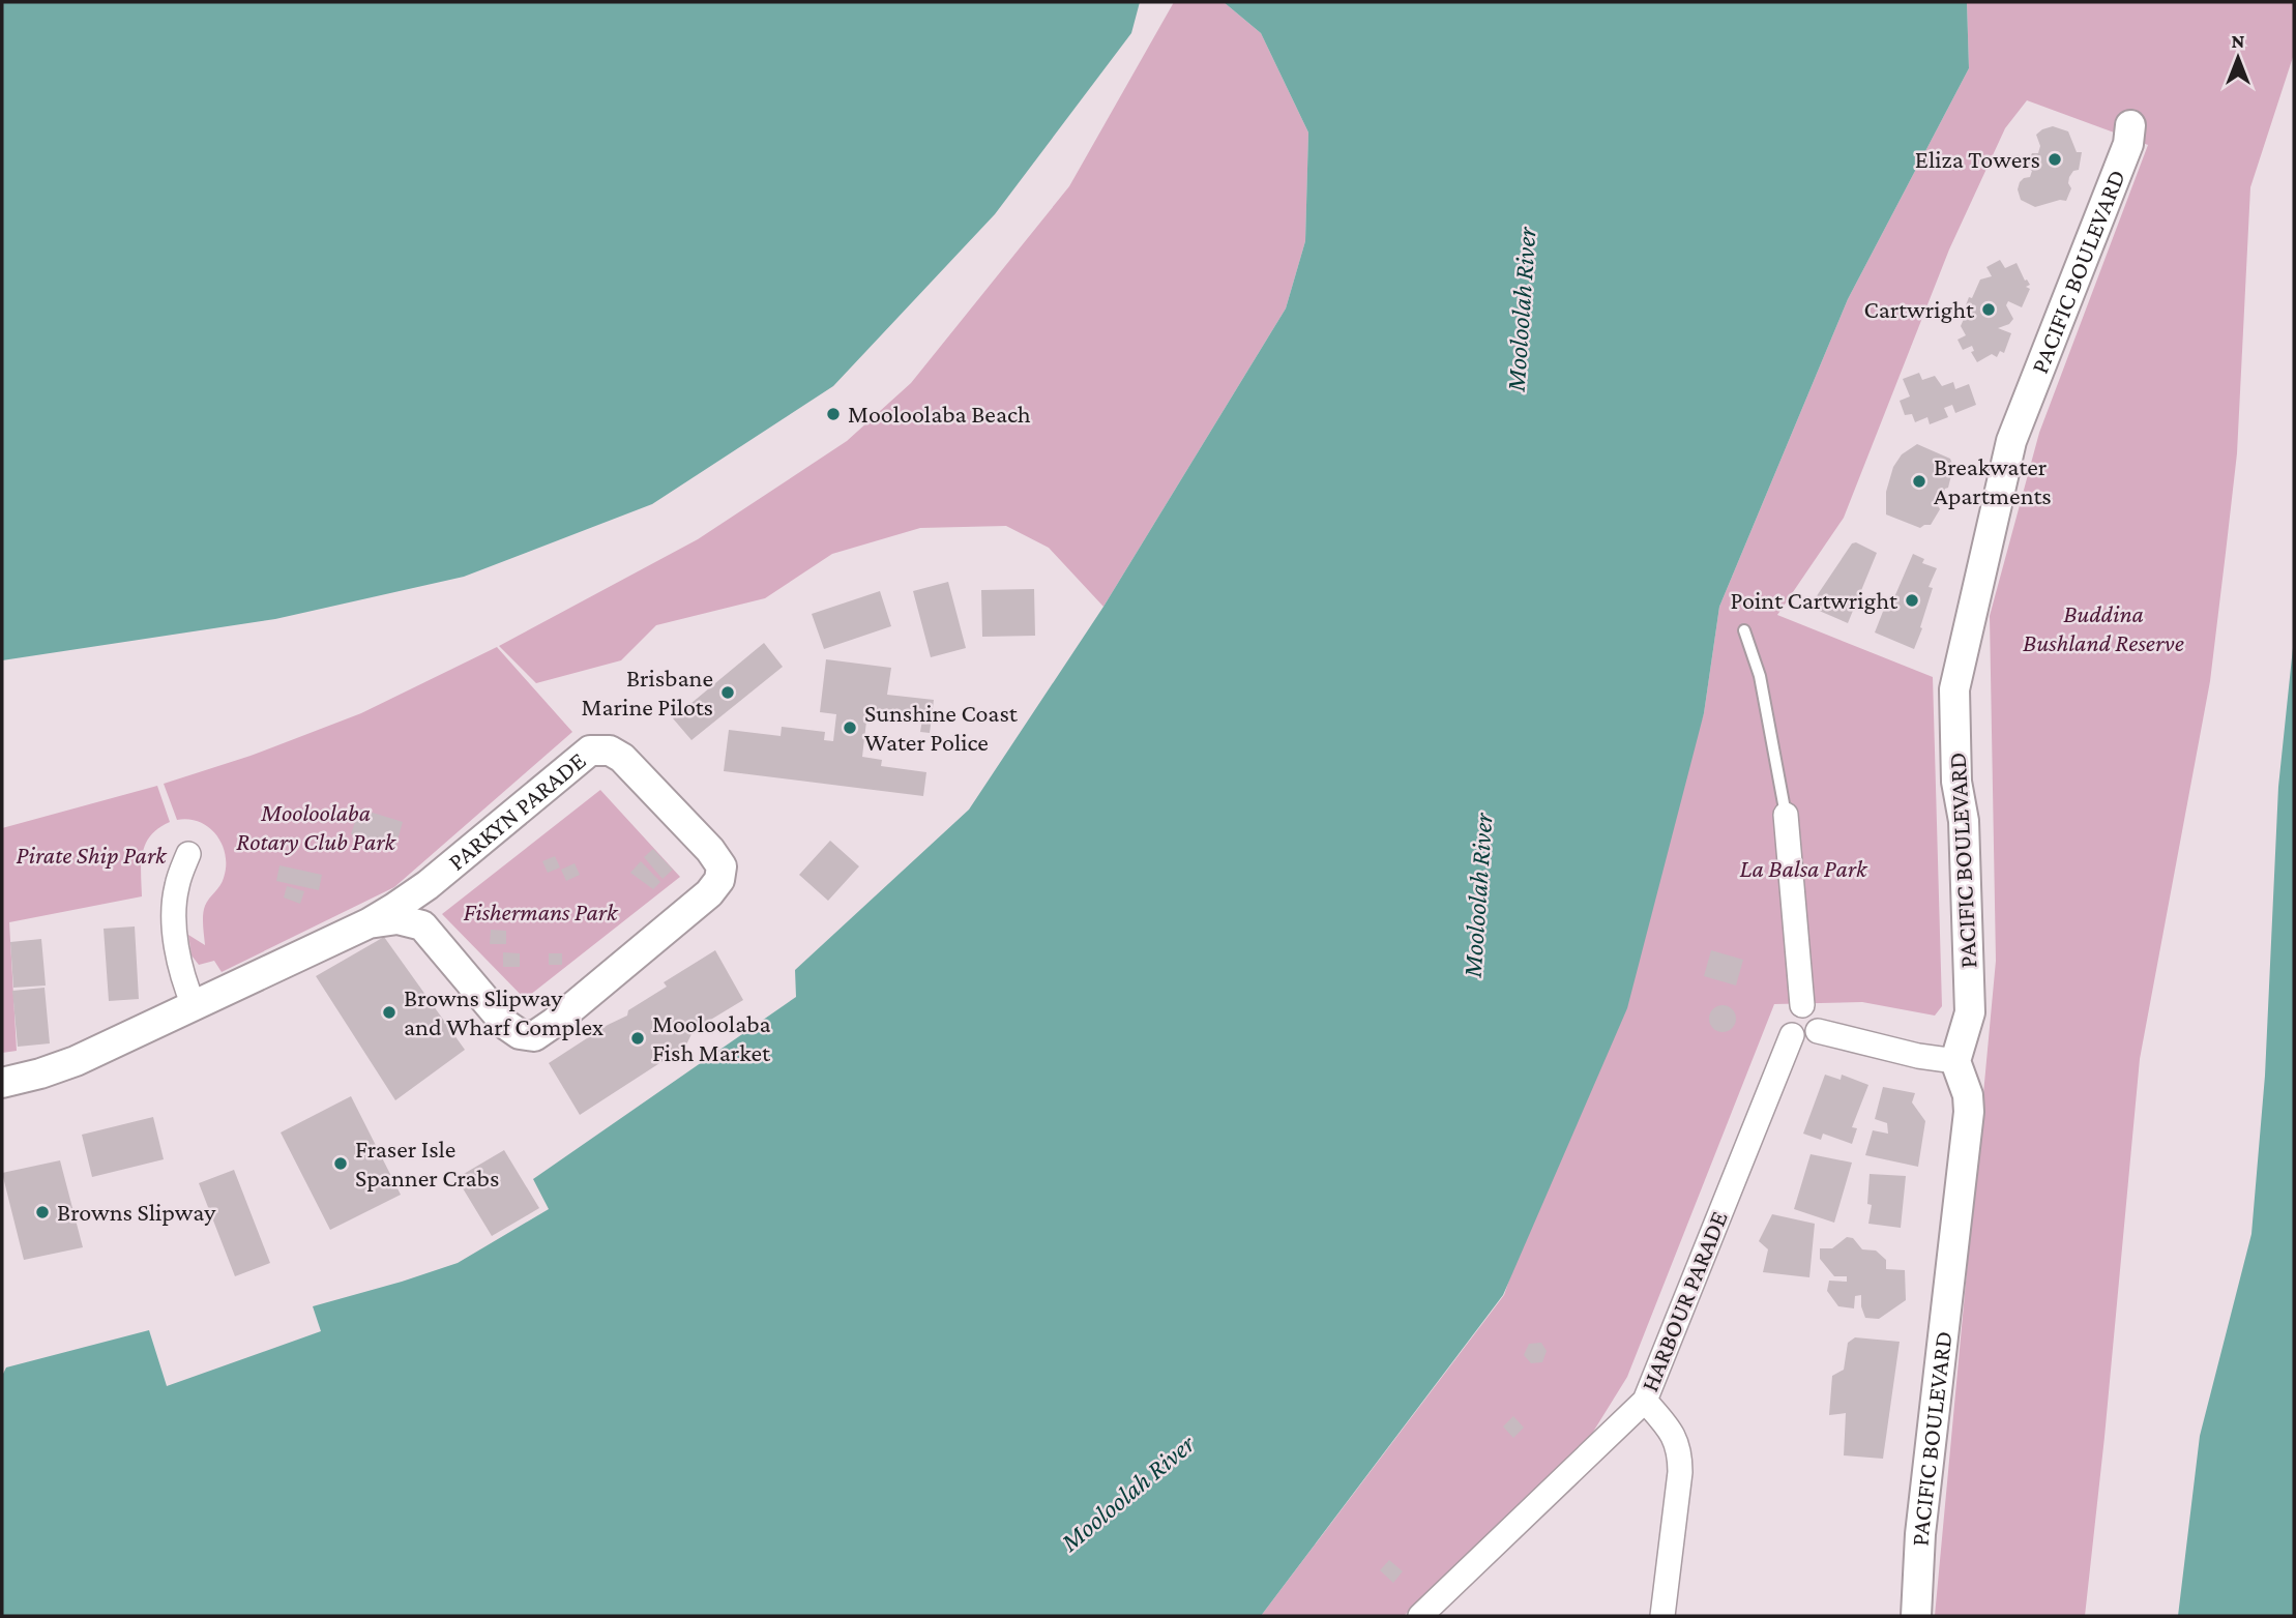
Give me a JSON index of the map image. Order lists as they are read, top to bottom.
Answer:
{
  "streets": {
    "street": ["PACIFIC BOULEVARD", "PARKYN PARADE", "HARBOUR PARADE"]
  },
  "water": ["Mooloolah River"],
  "parks": [
    "Buddina Bushland Reserve",
    "Mooloolaba Rotary Club Park",
    "Pirate Ship Park",
    "La Balsa Park",
    "Fishermans Park"
  ],
  "places": [
    "Eliza Towers",
    "Cartwright",
    "Mooloolaba Beach",
    "Breakwater Apartments",
    "Point Cartwright",
    "Brisbane Marine Pilots",
    "Sunshine Coast Water Police",
    "Browns Slipway and Wharf Complex",
    "Mooloolaba Fish Market",
    "Fraser Isle Spanner Crabs",
    "Browns Slipway"
  ],
  "north": "top"
}
